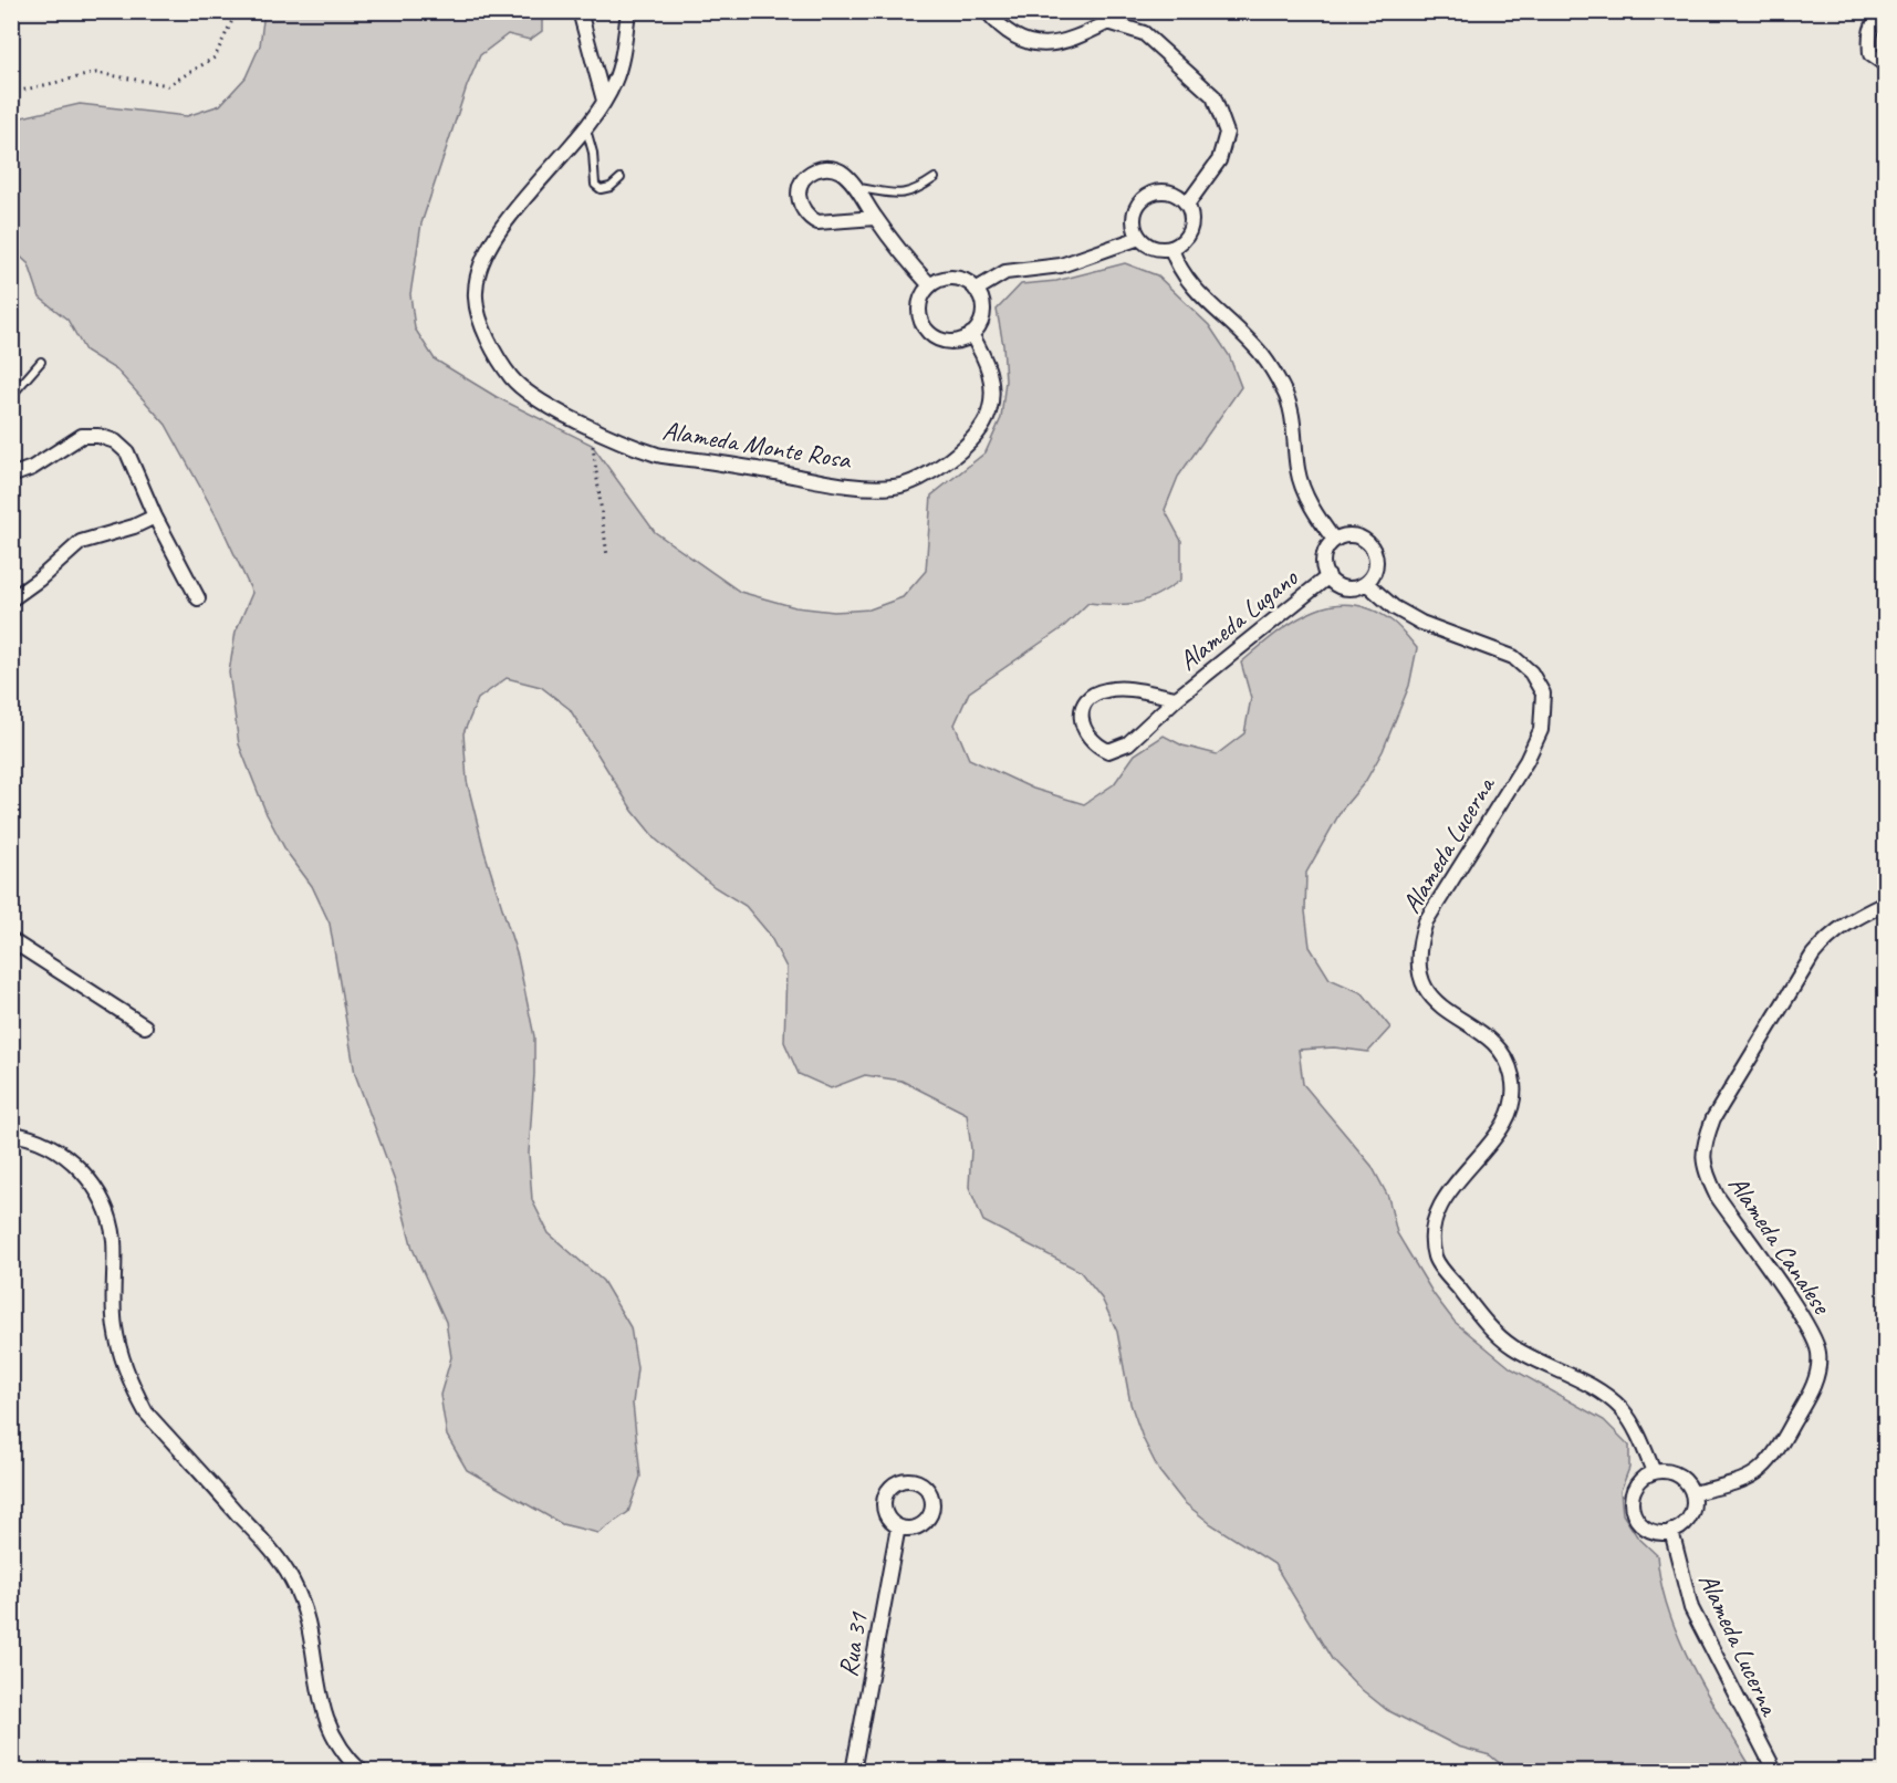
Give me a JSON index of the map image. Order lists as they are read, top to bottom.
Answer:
{
  "streets": {
    "street": [
      "Alameda Monte Rosa",
      "Alameda Lugano",
      "Alameda Lucerna",
      "Alameda Canalese",
      "Rua 31"
    ]
  },
  "crossings": [
    ["Alameda Lugano", "Alameda Lucerna"],
    ["Alameda Lucerna", "Alameda Canalese"]
  ]
}
